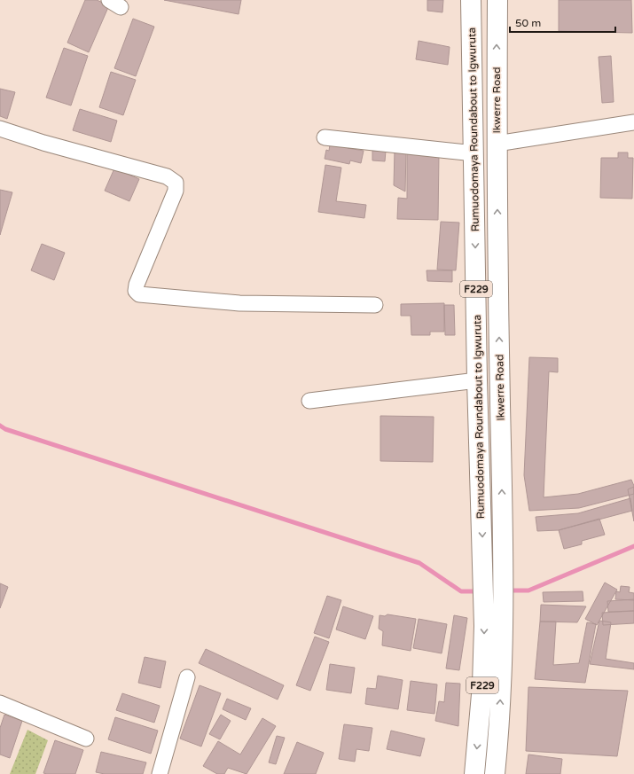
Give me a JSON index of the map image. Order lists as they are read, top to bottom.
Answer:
{
  "streets": {
    "main road": ["Ikwerre Road", "Rumuodomaya Roundabout to Igwuruta", "F229"]
  },
  "one_way": ["Ikwerre Road", "Rumuodomaya Roundabout to Igwuruta"],
  "scale_bar": "50 m"
}
